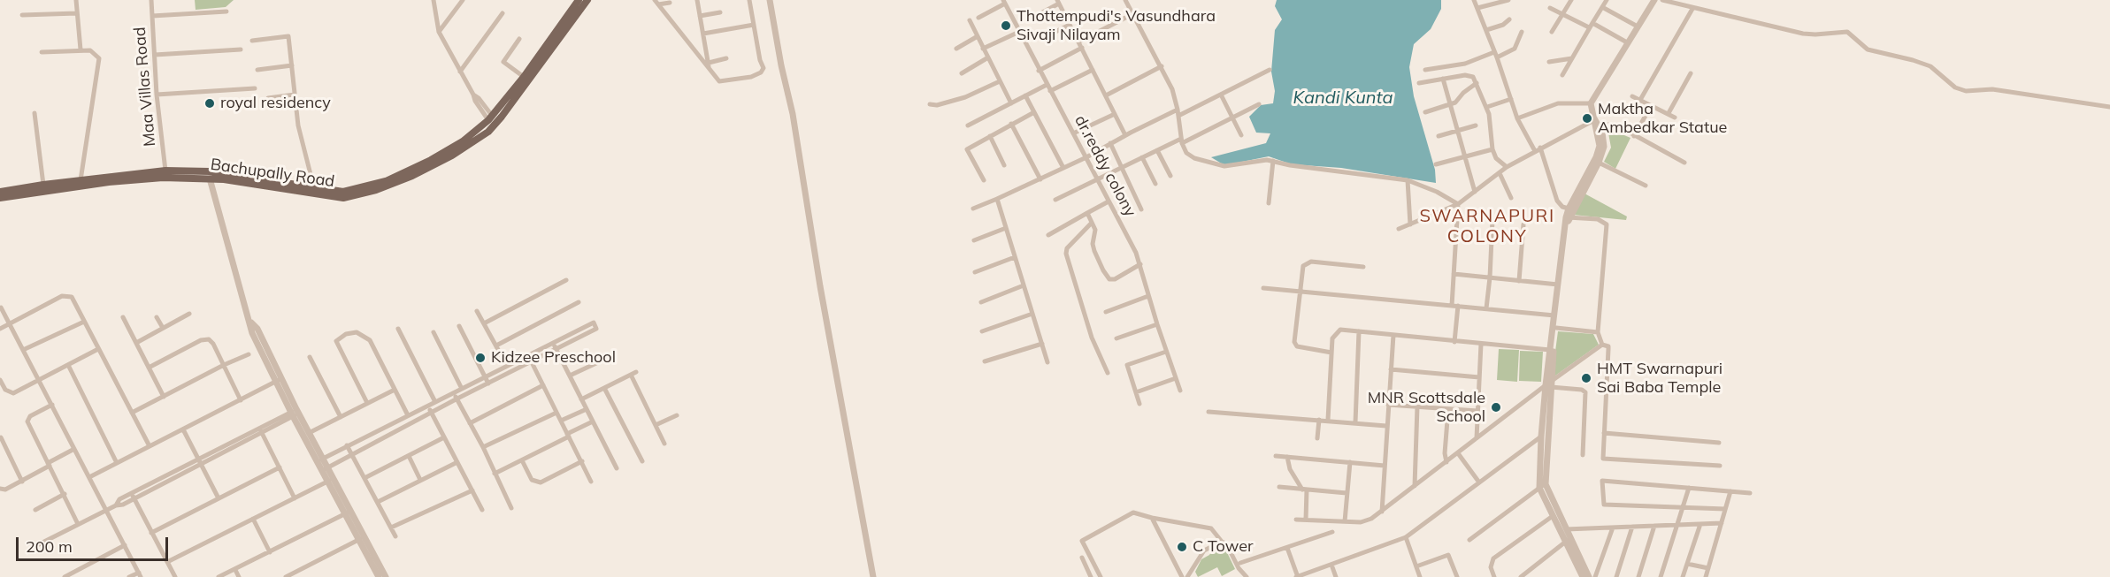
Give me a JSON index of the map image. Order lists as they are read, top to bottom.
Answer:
{
  "streets": {
    "main road": ["Bachupally Road"],
    "street": ["Maa Villas Road", "dr.reddy colony"]
  },
  "crossings": [
    ["Maa Villas Road", "Bachupally Road"]
  ],
  "districts": ["SWARNAPURI COLONY"],
  "water": ["Kandi Kunta"],
  "places": [
    "Thottempudi's Vasundhara Sivaji Nilayam",
    "royal residency",
    "Maktha Ambedkar Statue",
    "Kidzee Preschool",
    "HMT Swarnapuri Sai Baba Temple",
    "MNR Scottsdale School",
    "C Tower"
  ],
  "scale_bar": "200 m"
}
